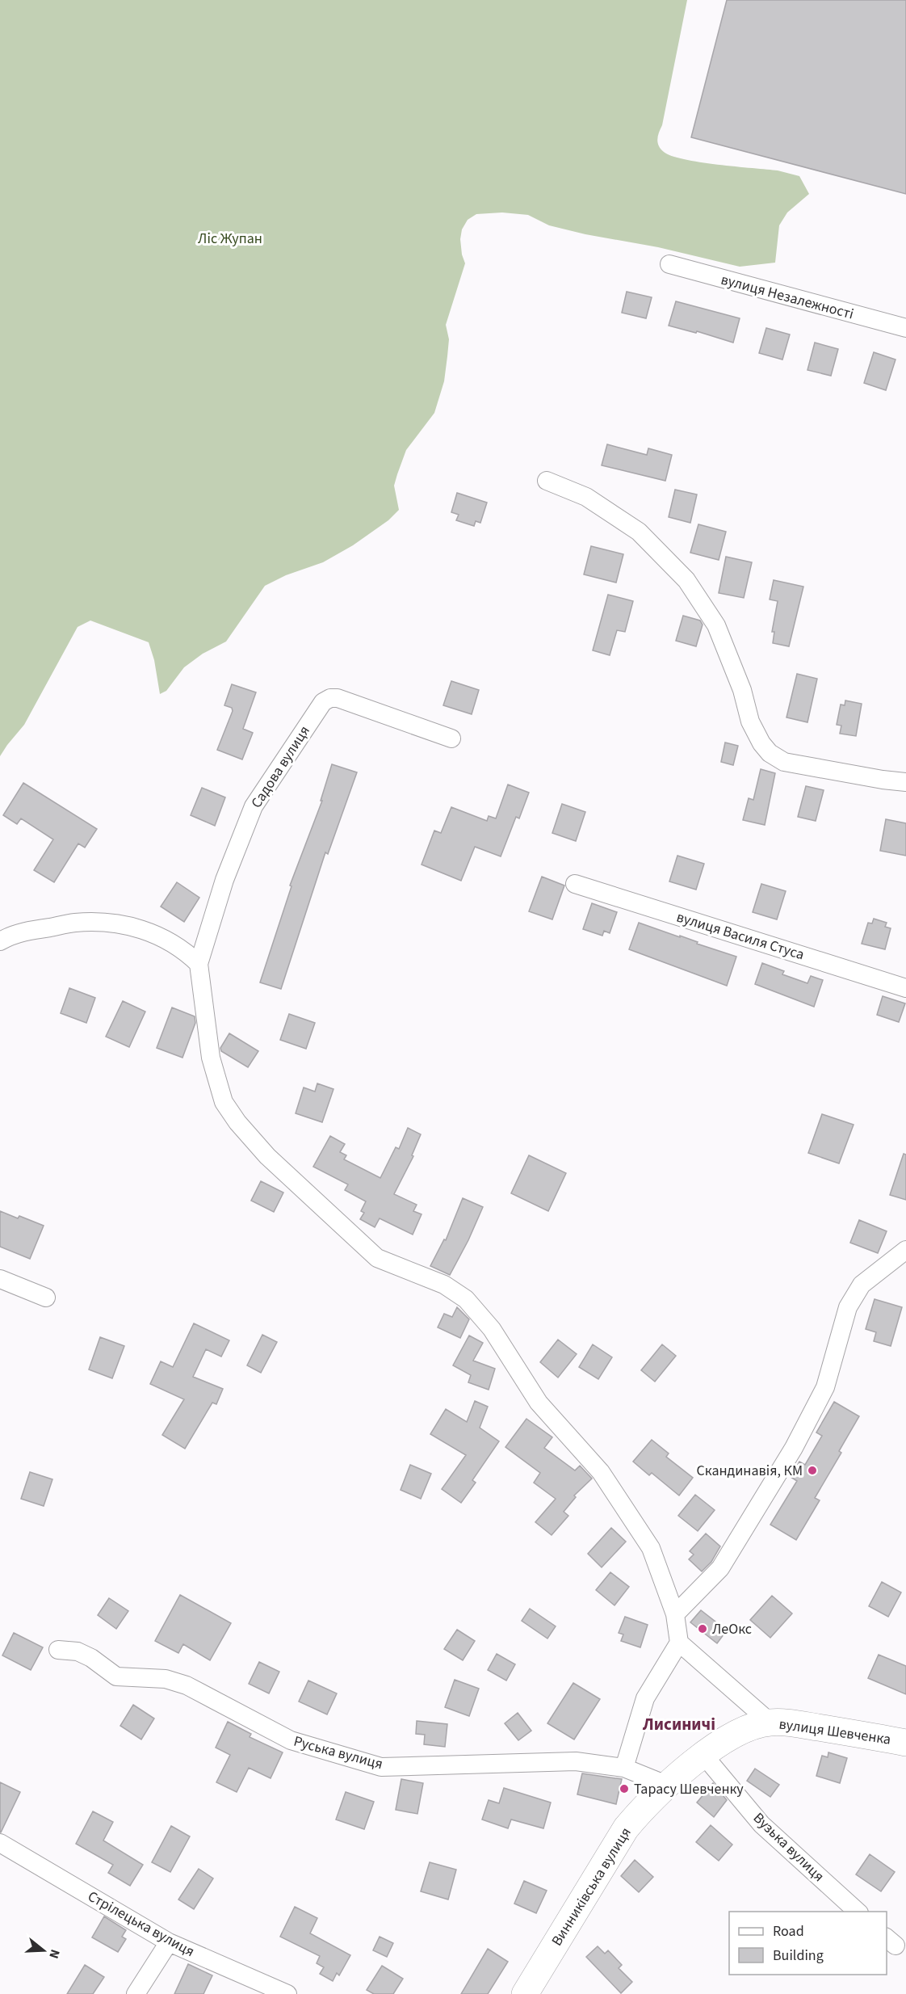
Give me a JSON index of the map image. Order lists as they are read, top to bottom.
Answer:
{
  "streets": {
    "main road": ["вулиця Шевченка", "Винниківська вулиця"],
    "street": [
      "вулиця Незалежності",
      "Садова вулиця",
      "вулиця Василя Стуса",
      "Руська вулиця",
      "Вузька вулиця",
      "Стрілецька вулиця"
    ]
  },
  "crossings": [
    ["вулиця Шевченка", "Руська вулиця"],
    ["вулиця Шевченка", "Вузька вулиця"],
    ["вулиця Шевченка", "Винниківська вулиця"],
    ["Руська вулиця", "Винниківська вулиця"]
  ],
  "districts": ["Лисиничі"],
  "parks": ["Ліс Жупан"],
  "places": ["Скандинавія, КМ", "ЛеОкс", "Тарасу Шевченку"],
  "legend": ["Road", "Building"],
  "north": "right"
}
